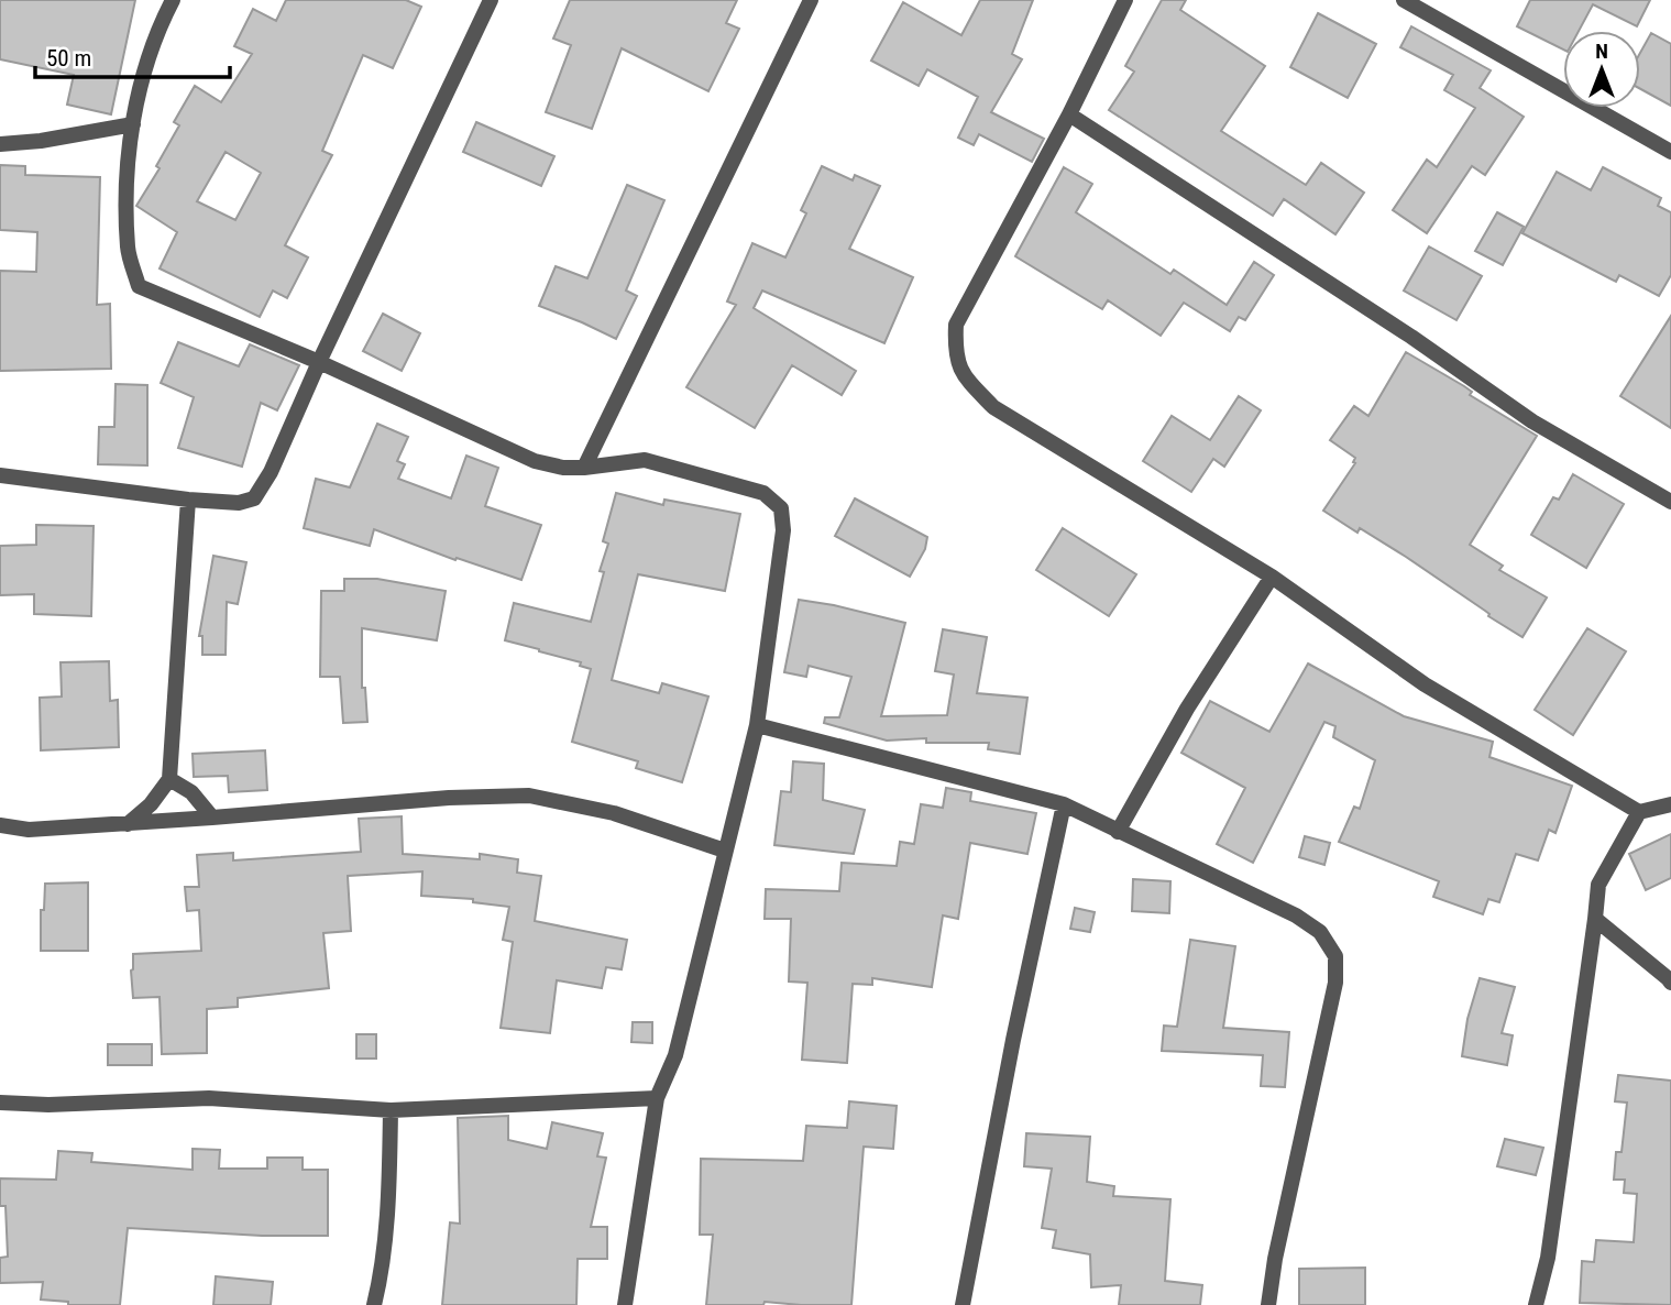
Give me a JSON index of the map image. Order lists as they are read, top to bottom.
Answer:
{
  "scale_bar": "50 m",
  "north": "top"
}
